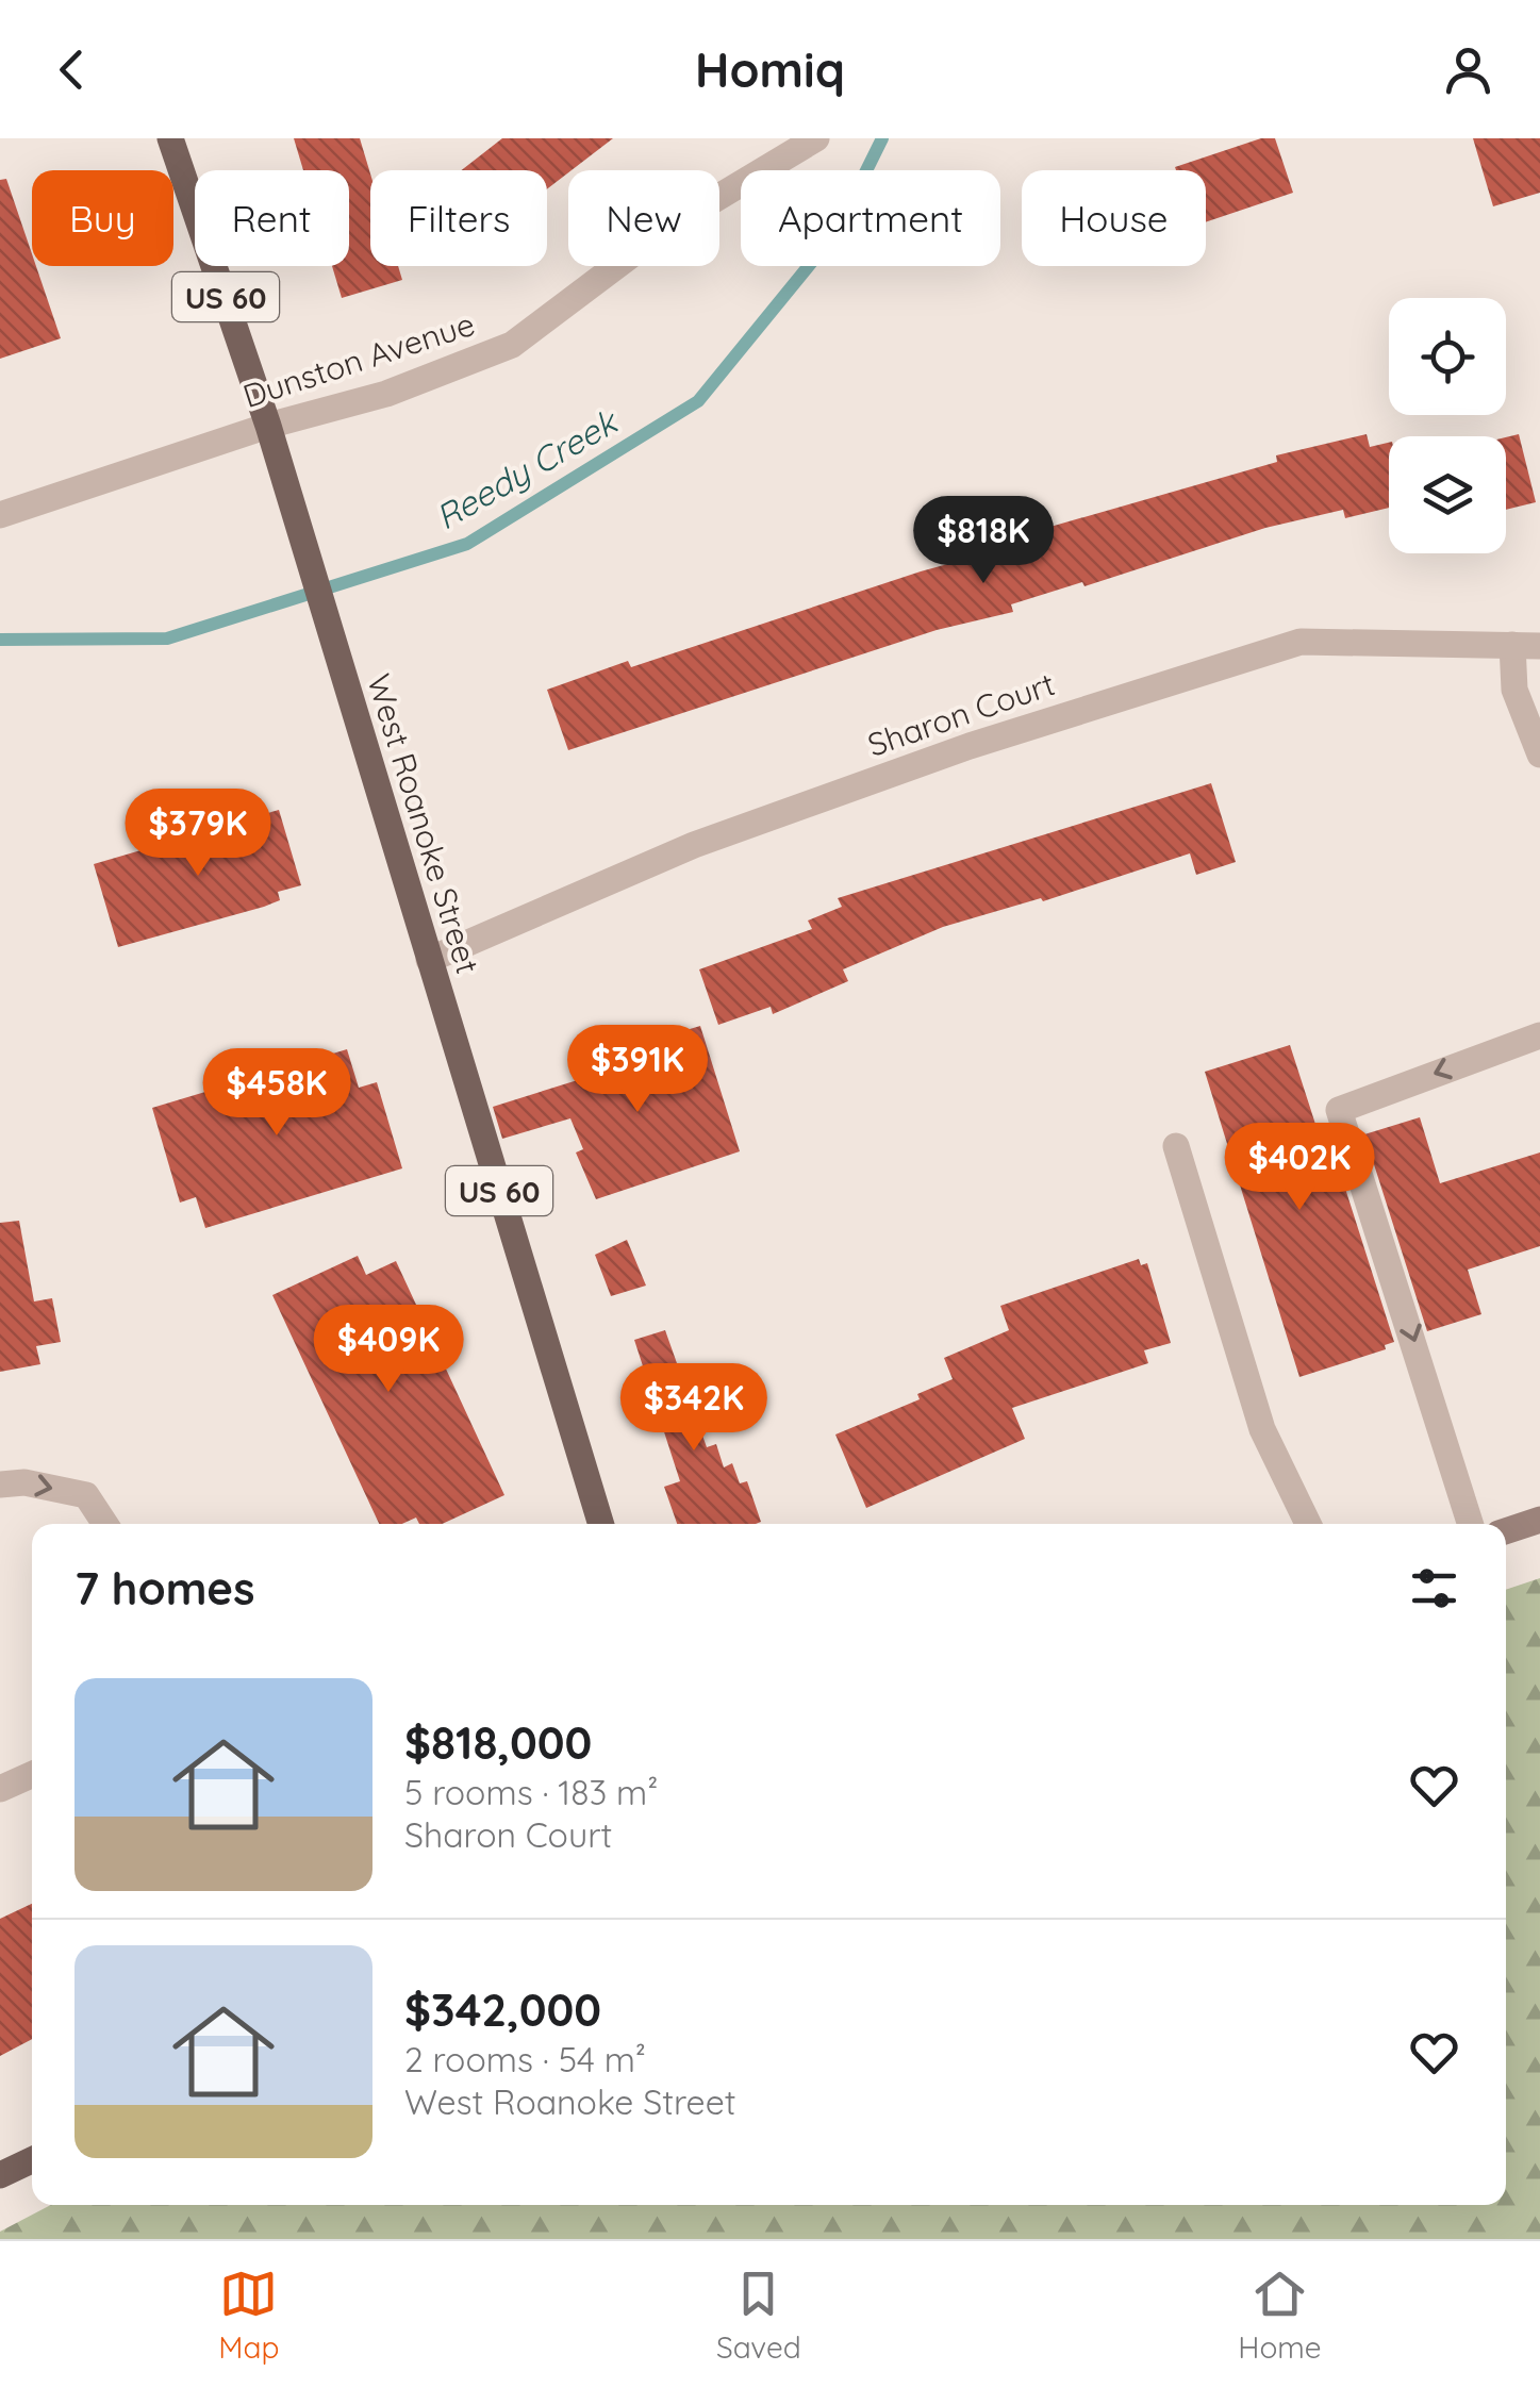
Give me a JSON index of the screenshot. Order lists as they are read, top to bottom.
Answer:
{
  "streets": {
    "main road": ["US 60", "West Roanoke Street"],
    "street": ["Dunston Avenue", "Sharon Court"]
  },
  "crossings": [
    ["Dunston Avenue", "West Roanoke Street"],
    ["Sharon Court", "West Roanoke Street"]
  ],
  "water": ["Reedy Creek"],
  "page": {
    "header": "Homiq",
    "chip": [
      "Buy",
      "Rent",
      "Filters",
      "New",
      "Apartment",
      "House"
    ],
    "price": [
      "$818K",
      "$379K",
      "$391K",
      "$458K",
      "$402K",
      "$409K",
      "$342K"
    ],
    "heading": "7 homes",
    "list": [
      {
        "name": "$818,000",
        "note": "5 rooms · 183 m² · Sharon Court"
      },
      {
        "name": "$342,000",
        "note": "2 rooms · 54 m² · West Roanoke Street"
      }
    ],
    "tabs": ["Map", "Saved", "Home"]
  }
}
